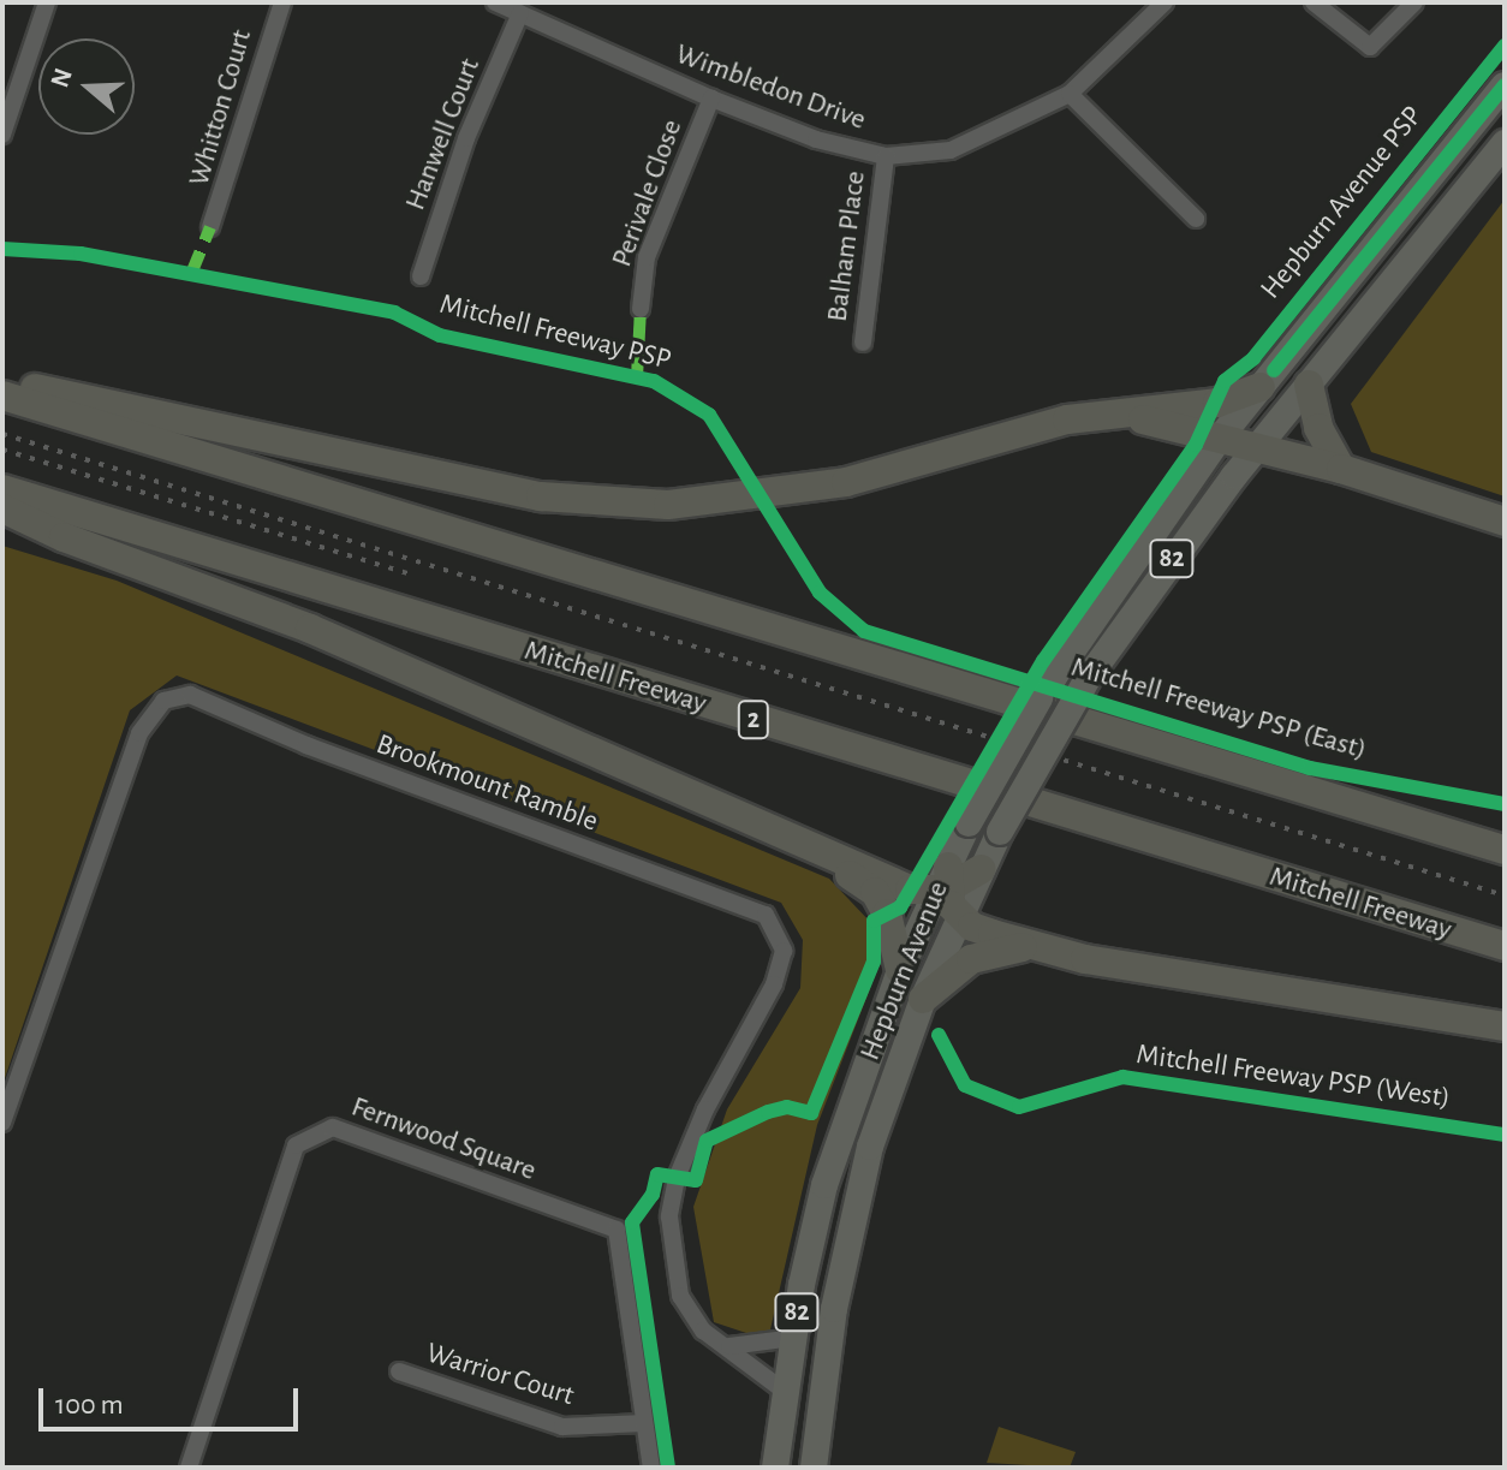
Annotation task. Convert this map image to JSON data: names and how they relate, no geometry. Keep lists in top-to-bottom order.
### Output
{
  "streets": {
    "highway": ["Mitchell Freeway", "2"],
    "main road": ["82", "Hepburn Avenue"],
    "street": [
      "Wimbledon Drive",
      "Whitton Court",
      "Hanwell Court",
      "Perivale Close",
      "Balham Place",
      "Brookmount Ramble",
      "Fernwood Square",
      "Warrior Court"
    ],
    "cycle path": ["Hepburn Avenue PSP", "Mitchell Freeway PSP", "Mitchell Freeway PSP (West)"]
  },
  "crossings": [
    ["Wimbledon Drive", "Hanwell Court"],
    ["Wimbledon Drive", "Perivale Close"],
    ["Wimbledon Drive", "Balham Place"],
    ["Brookmount Ramble", "Hepburn Avenue"],
    ["Fernwood Square", "Warrior Court"]
  ],
  "scale_bar": "100 m",
  "north": "left"
}
